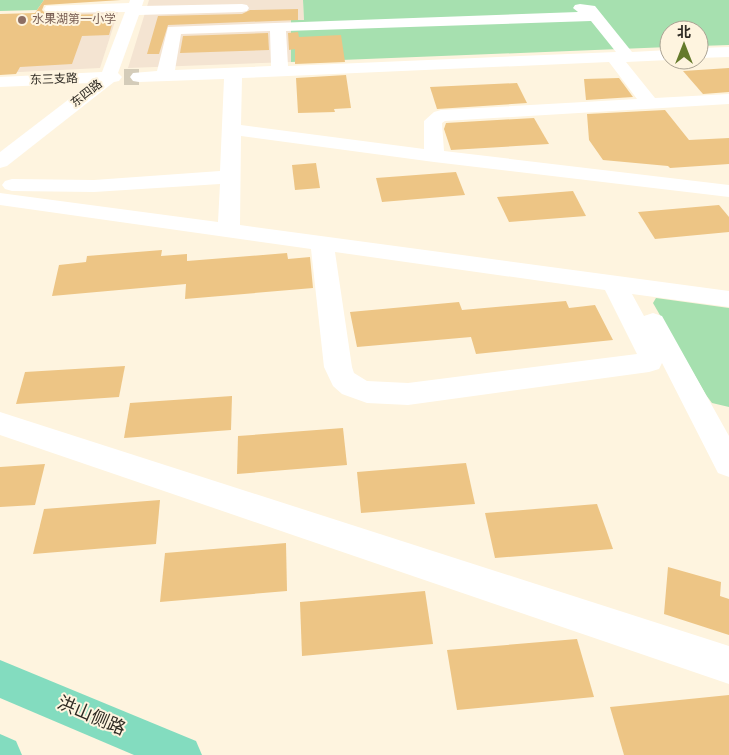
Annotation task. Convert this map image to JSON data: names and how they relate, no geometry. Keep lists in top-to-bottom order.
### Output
{
  "streets": {
    "main road": ["洪山侧路"],
    "street": ["东三支路", "东四路"]
  },
  "crossings": [
    ["东三支路", "东四路"]
  ],
  "places": ["水果湖第一小学"],
  "north": "top"
}
